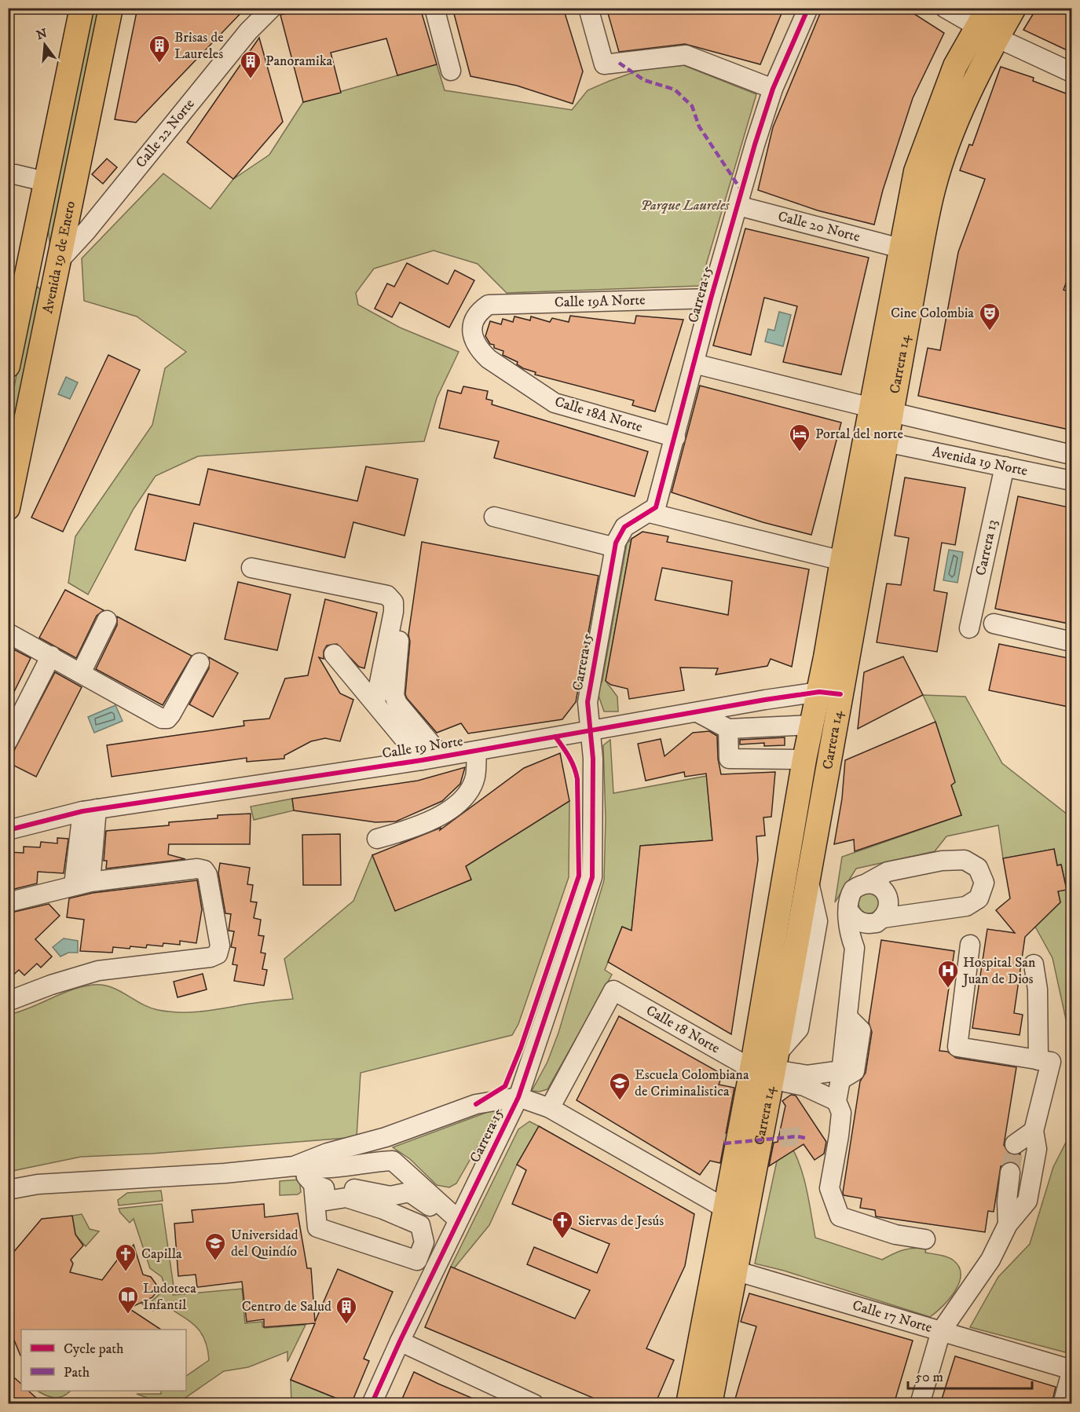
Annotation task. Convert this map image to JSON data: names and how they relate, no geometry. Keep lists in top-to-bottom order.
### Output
{
  "streets": {
    "main road": ["Avenida 19 de Enero", "Carrera 14"],
    "street": [
      "Calle 22 Norte",
      "Calle 20 Norte",
      "Carrera 15",
      "Calle 19A Norte",
      "Calle 18A Norte",
      "Avenida 19 Norte",
      "Carrera 13",
      "Calle 19 Norte",
      "Calle 18 Norte",
      "Calle 17 Norte"
    ]
  },
  "crossings": [
    ["Calle 22 Norte", "Avenida 19 de Enero"],
    ["Calle 20 Norte", "Carrera 15"],
    ["Calle 20 Norte", "Carrera 14"],
    ["Carrera 15", "Calle 19A Norte"],
    ["Carrera 15", "Calle 18A Norte"],
    ["Carrera 15", "Calle 19 Norte"],
    ["Calle 19A Norte", "Calle 18A Norte"],
    ["Carrera 14", "Avenida 19 Norte"],
    ["Carrera 14", "Calle 19 Norte"],
    ["Carrera 14", "Calle 18 Norte"],
    ["Carrera 14", "Calle 17 Norte"],
    ["Avenida 19 Norte", "Carrera 13"]
  ],
  "parks": ["Parque Laureles"],
  "places": {
    "building": ["Brisas de Laureles", "Panoramika", "Centro de Salud"],
    "theatre": ["Cine Colombia"],
    "hotel": ["Portal del norte"],
    "hospital": ["Hospital San Juan de Dios"],
    "school or university": ["Escuela Colombiana de Criminalistica", "Universidad del Quindío"],
    "church": ["Siervas de Jesús", "Capilla"],
    "library": ["Ludoteca Infantil"]
  },
  "legend": ["Cycle path", "Path"],
  "scale_bar": "50 m",
  "north": "top"
}
